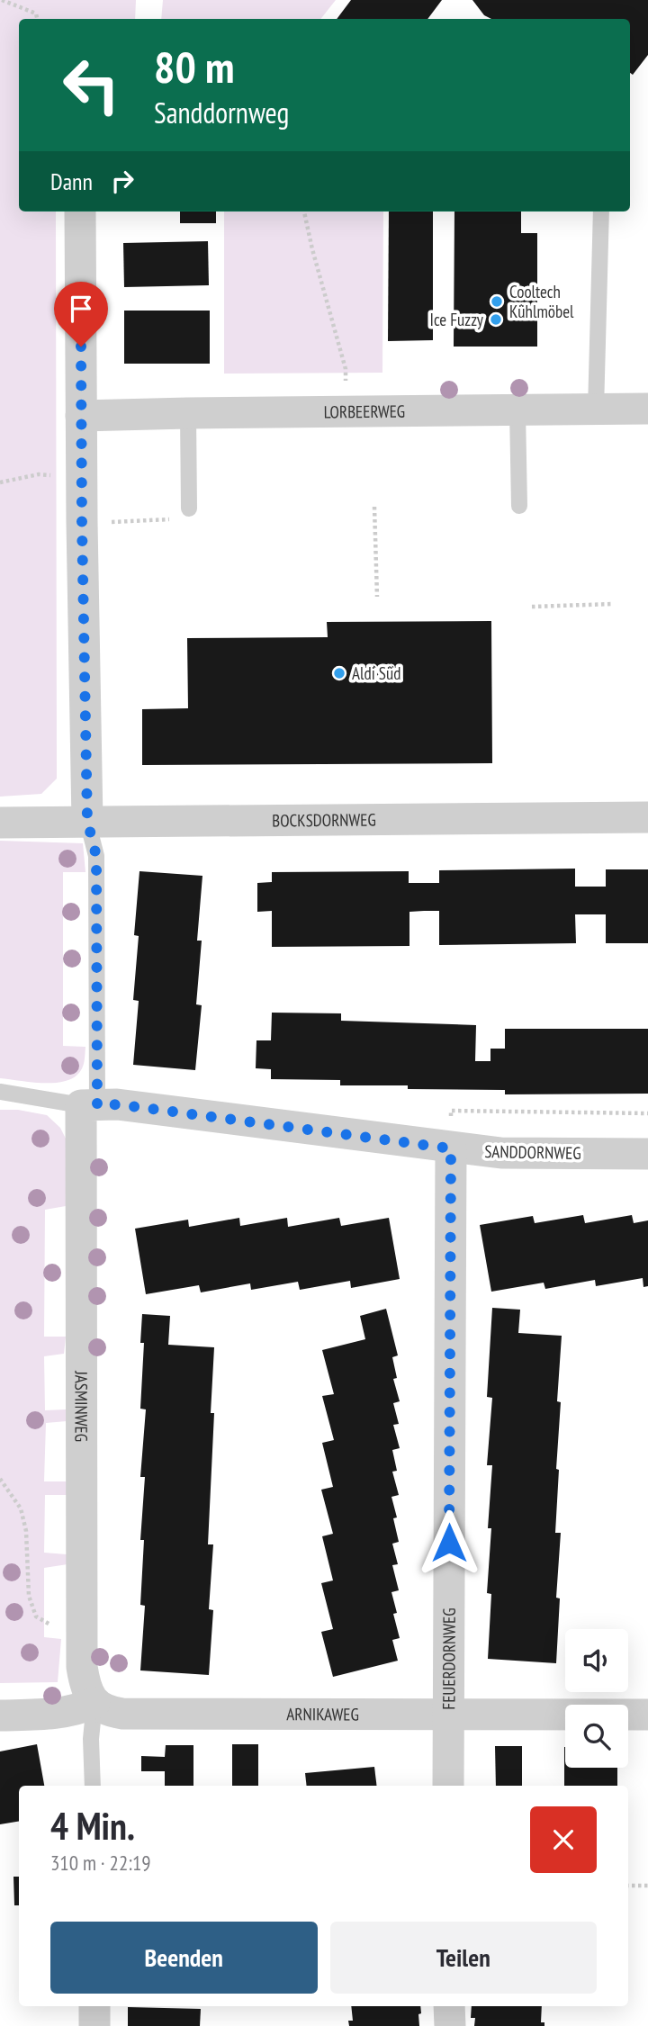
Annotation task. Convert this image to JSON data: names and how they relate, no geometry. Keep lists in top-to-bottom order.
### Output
{
  "streets": {
    "street": [
      "LORBEERWEG",
      "BOCKSDORNWEG",
      "SANDDORNWEG",
      "JASMINWEG",
      "FEUERDORNWEG",
      "ARNIKAWEG"
    ]
  },
  "crossings": [
    ["SANDDORNWEG", "JASMINWEG"],
    ["SANDDORNWEG", "FEUERDORNWEG"],
    ["JASMINWEG", "ARNIKAWEG"],
    ["FEUERDORNWEG", "ARNIKAWEG"]
  ],
  "places": ["Cooltech Kühlmöbel", "Ice Fuzzy", "Aldi Süd"],
  "page": {
    "turn": ["80 m", "Sanddornweg"],
    "then": "Dann",
    "heading": ["4 Min.", "310 m · 22:19"],
    "buttons": ["Beenden", "Teilen"]
  }
}
